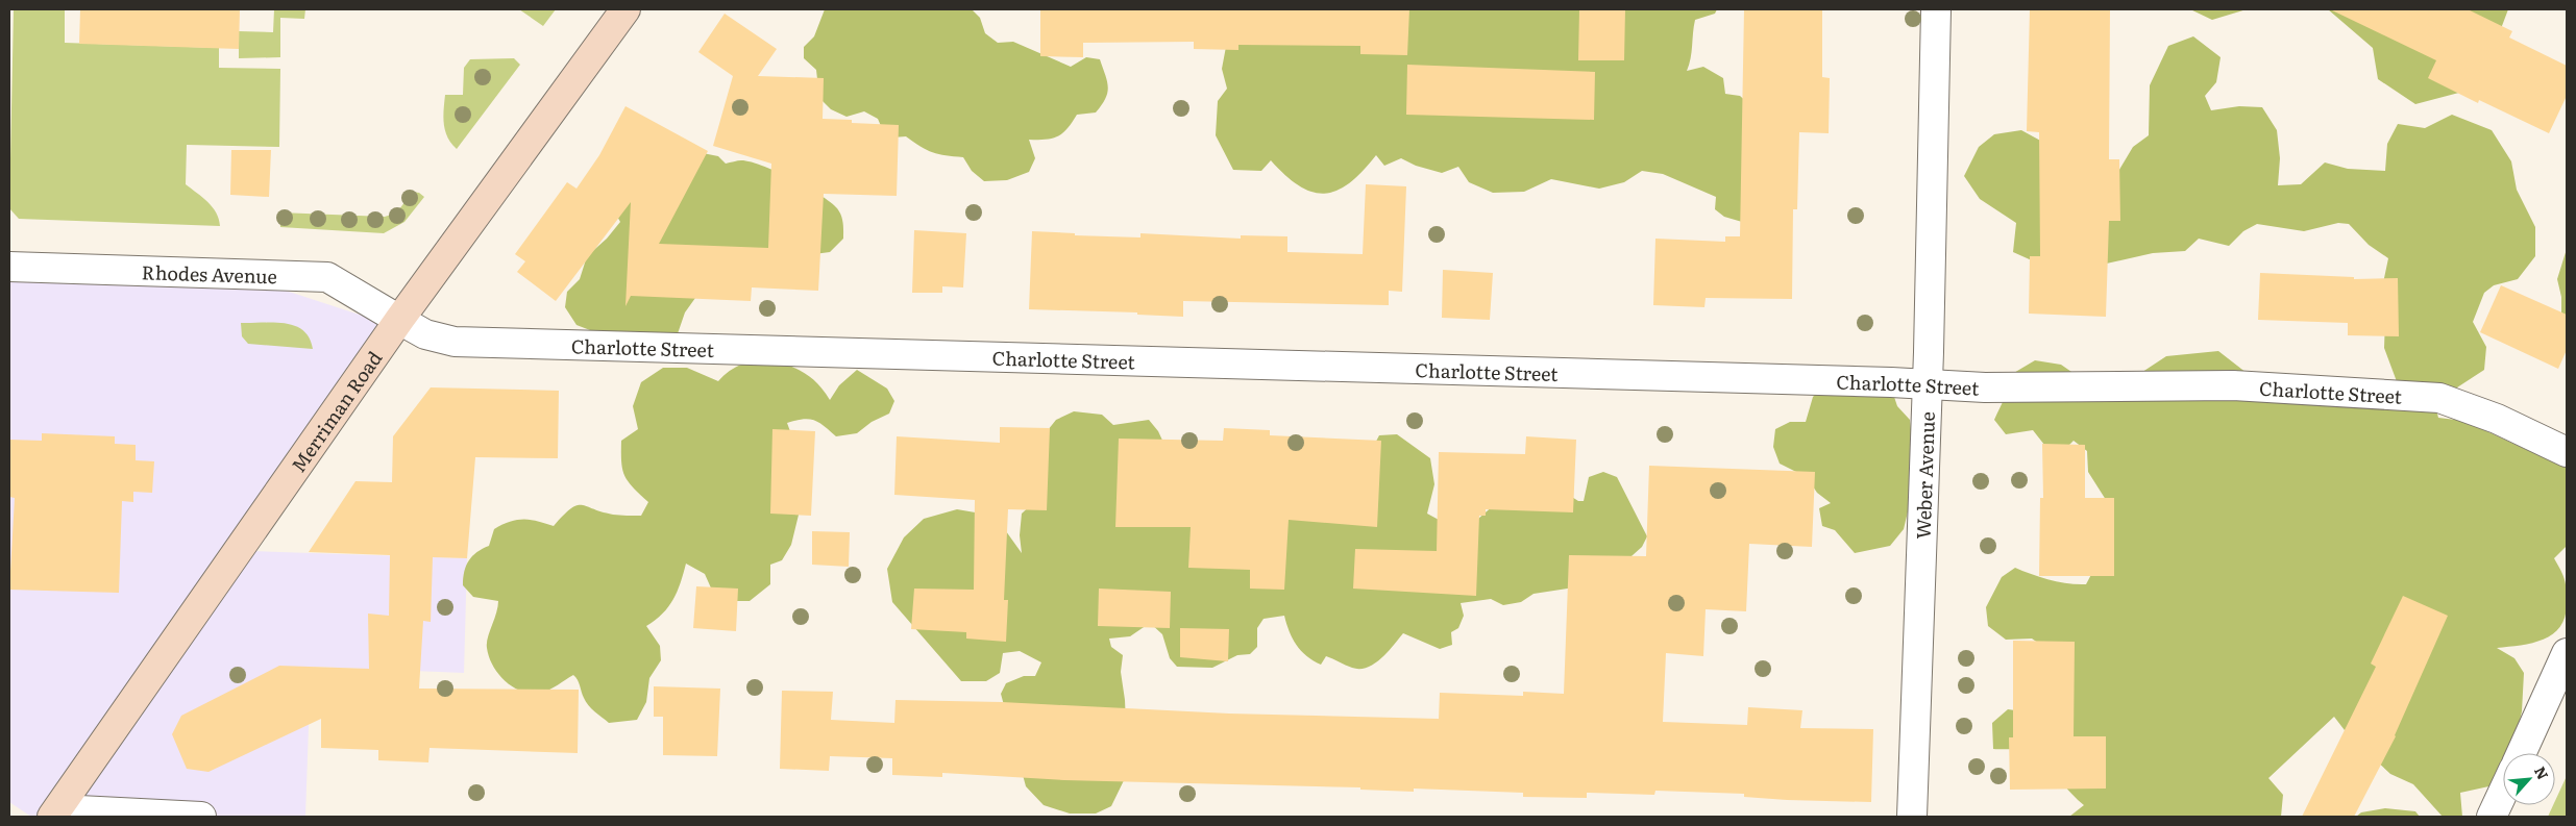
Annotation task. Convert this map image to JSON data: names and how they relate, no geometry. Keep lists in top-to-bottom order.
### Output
{
  "streets": {
    "main road": ["Merriman Road"],
    "street": ["Rhodes Avenue", "Charlotte Street", "Weber Avenue"]
  },
  "crossings": [
    ["Rhodes Avenue", "Charlotte Street"],
    ["Rhodes Avenue", "Merriman Road"],
    ["Charlotte Street", "Merriman Road"],
    ["Charlotte Street", "Weber Avenue"]
  ],
  "north": "top right"
}
